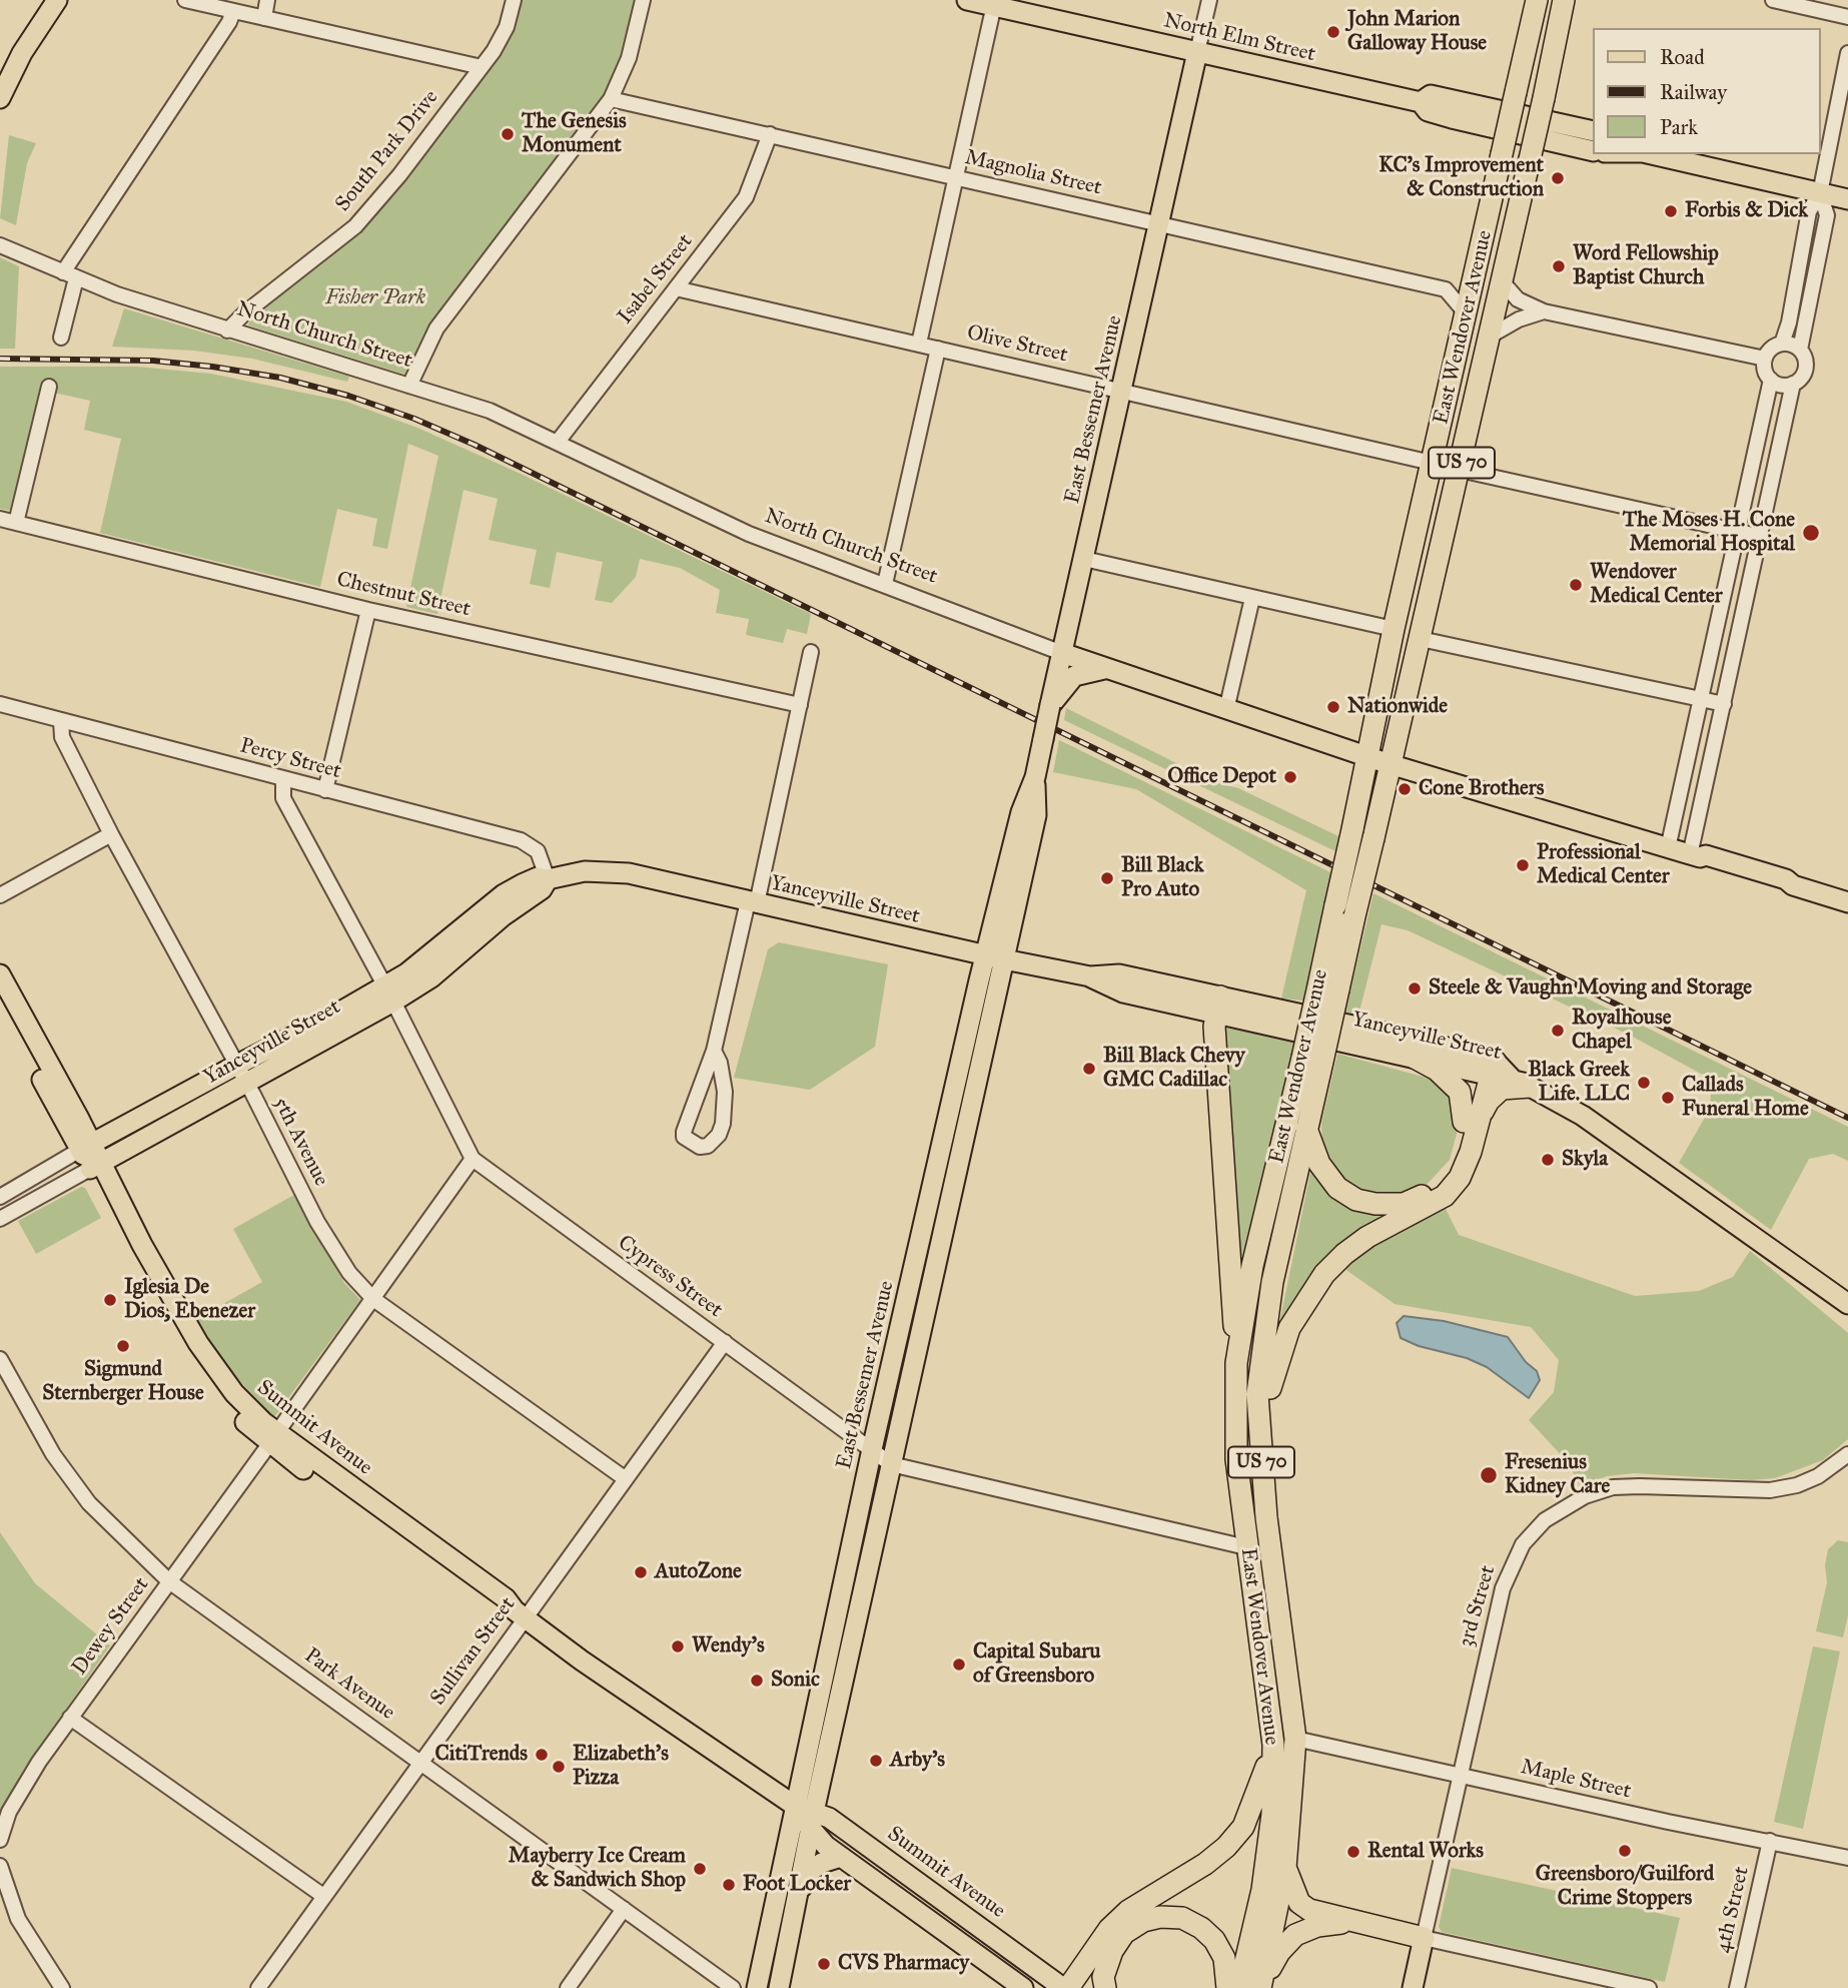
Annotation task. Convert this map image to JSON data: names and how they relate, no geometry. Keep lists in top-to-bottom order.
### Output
{
  "streets": {
    "highway": ["East Wendover Avenue", "US 70"],
    "main road": [
      "North Elm Street",
      "North Church Street",
      "East Bessemer Avenue",
      "Yanceyville Street",
      "Summit Avenue",
      "3rd Street"
    ],
    "street": [
      "South Park Drive",
      "Magnolia Street",
      "Isabel Street",
      "Olive Street",
      "Chestnut Street",
      "Percy Street",
      "5th Avenue",
      "Cypress Street",
      "Dewey Street",
      "Sullivan Street",
      "Park Avenue",
      "Maple Street",
      "4th Street"
    ]
  },
  "crossings": [
    ["North Elm Street", "East Bessemer Avenue"],
    ["South Park Drive", "North Church Street"],
    ["Magnolia Street", "Isabel Street"],
    ["Magnolia Street", "East Bessemer Avenue"],
    ["Isabel Street", "North Church Street"],
    ["Isabel Street", "Olive Street"],
    ["East Wendover Avenue", "North Church Street"],
    ["East Wendover Avenue", "Olive Street"],
    ["East Wendover Avenue", "Cypress Street"],
    ["East Wendover Avenue", "Maple Street"],
    ["North Church Street", "East Bessemer Avenue"],
    ["Olive Street", "East Bessemer Avenue"],
    ["East Bessemer Avenue", "Yanceyville Street"],
    ["East Bessemer Avenue", "Cypress Street"],
    ["East Bessemer Avenue", "Summit Avenue"],
    ["Percy Street", "Yanceyville Street"],
    ["Percy Street", "5th Avenue"],
    ["Percy Street", "Cypress Street"],
    ["Yanceyville Street", "5th Avenue"],
    ["Yanceyville Street", "Cypress Street"],
    ["Yanceyville Street", "Summit Avenue"],
    ["5th Avenue", "Dewey Street"],
    ["5th Avenue", "Sullivan Street"],
    ["Cypress Street", "Dewey Street"],
    ["Cypress Street", "Sullivan Street"],
    ["Summit Avenue", "Dewey Street"],
    ["Summit Avenue", "Sullivan Street"],
    ["3rd Street", "Maple Street"],
    ["Dewey Street", "Park Avenue"],
    ["Sullivan Street", "Park Avenue"],
    ["Maple Street", "4th Street"]
  ],
  "parks": ["Fisher Park"],
  "places": [
    "John Marion Galloway House",
    "The Genesis Monument",
    "KC's Improvement & Construction",
    "Forbis & Dick",
    "Word Fellowship Baptist Church",
    "The Moses H. Cone Memorial Hospital",
    "Wendover Medical Center",
    "Nationwide",
    "Office Depot",
    "Cone Brothers",
    "Professional Medical Center",
    "Bill Black Pro Auto",
    "Steele & Vaughn Moving and Storage",
    "Royalhouse Chapel",
    "Bill Black Chevy GMC Cadillac",
    "Black Greek Life. LLC",
    "Callads Funeral Home",
    "Skyla",
    "Iglesia De Dios, Ebenezer",
    "Sigmund Sternberger House",
    "Fresenius Kidney Care",
    "AutoZone",
    "Wendy's",
    "Capital Subaru of Greensboro",
    "Sonic",
    "CitiTrends",
    "Arby's",
    "Elizabeth's Pizza",
    "Greensboro/Guilford Crime Stoppers",
    "Rental Works",
    "Mayberry Ice Cream & Sandwich Shop",
    "Foot Locker",
    "CVS Pharmacy"
  ],
  "legend": ["Road", "Railway", "Park"]
}
